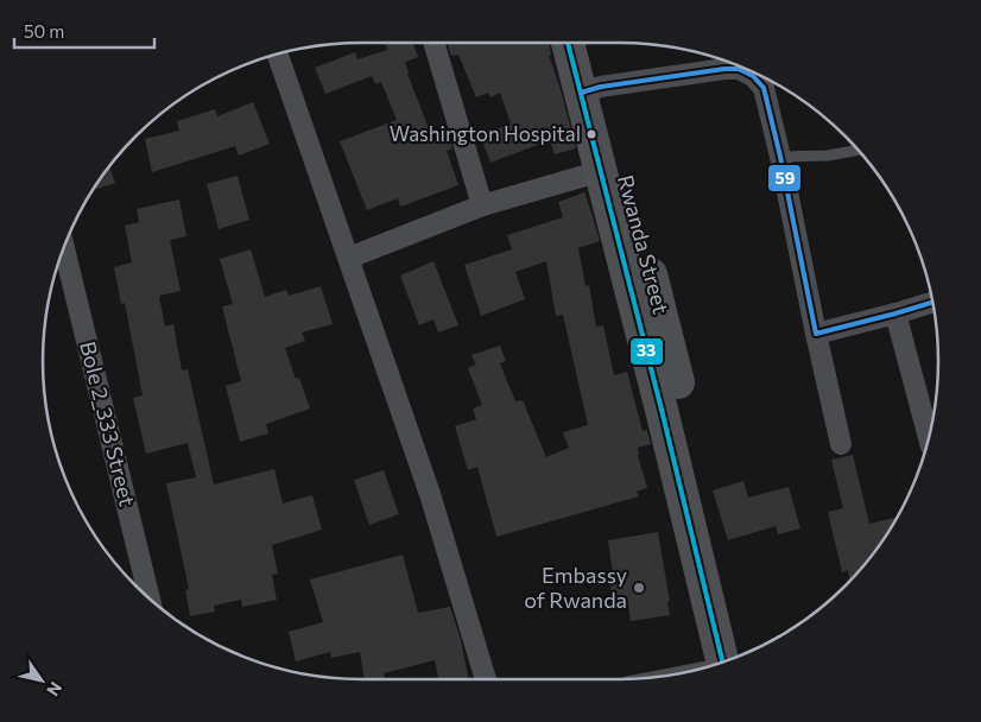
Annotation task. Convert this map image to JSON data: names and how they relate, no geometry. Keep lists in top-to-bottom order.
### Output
{
  "streets": {
    "main road": ["Rwanda Street"],
    "street": ["Bole 2_333 Street"]
  },
  "places": ["Washington Hospital", "Embassy of Rwanda"],
  "lines": ["transit line 33", "transit line 59"],
  "scale_bar": "50 m",
  "north": "bottom right"
}
